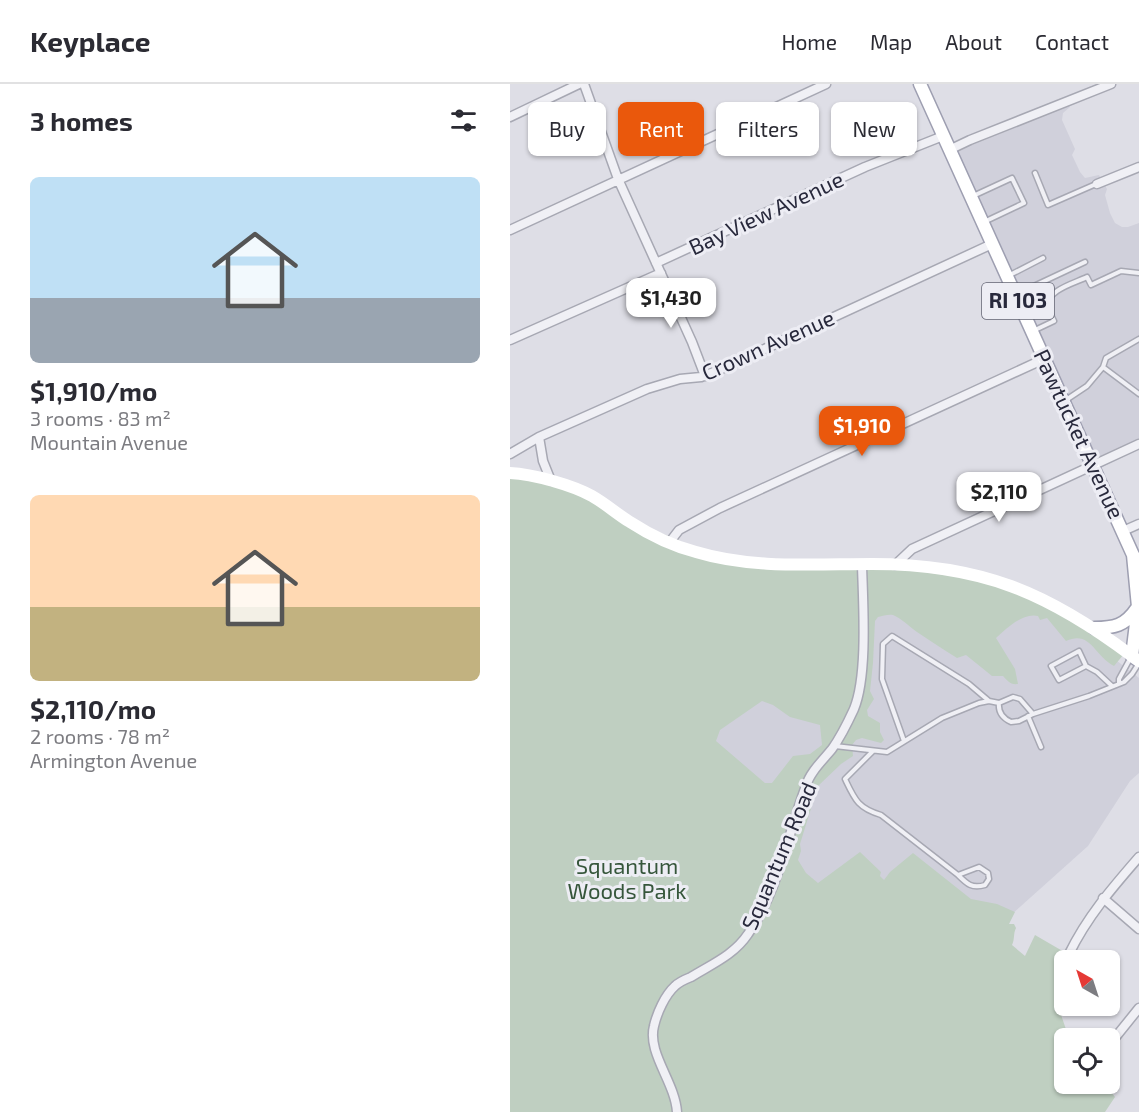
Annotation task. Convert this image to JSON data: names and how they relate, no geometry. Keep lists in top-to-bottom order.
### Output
{
  "streets": {
    "main road": ["RI 103", "Pawtucket Avenue"],
    "street": ["Bay View Avenue", "Crown Avenue", "Squantum Road"]
  },
  "crossings": [
    ["Bay View Avenue", "Pawtucket Avenue"],
    ["Crown Avenue", "Pawtucket Avenue"]
  ],
  "parks": ["Squantum Woods Park"],
  "north": "top left",
  "page": {
    "header": "Keyplace",
    "nav": [
      "Home",
      "Map",
      "About",
      "Contact"
    ],
    "heading": "3 homes",
    "chip": [
      "Buy",
      "Rent",
      "Filters",
      "New"
    ],
    "list": [
      {
        "name": "$1,910/mo",
        "note": "3 rooms · 83 m² · Mountain Avenue"
      },
      {
        "name": "$2,110/mo",
        "note": "2 rooms · 78 m² · Armington Avenue"
      }
    ],
    "price": ["$1,430", "$1,910", "$2,110"]
  }
}
